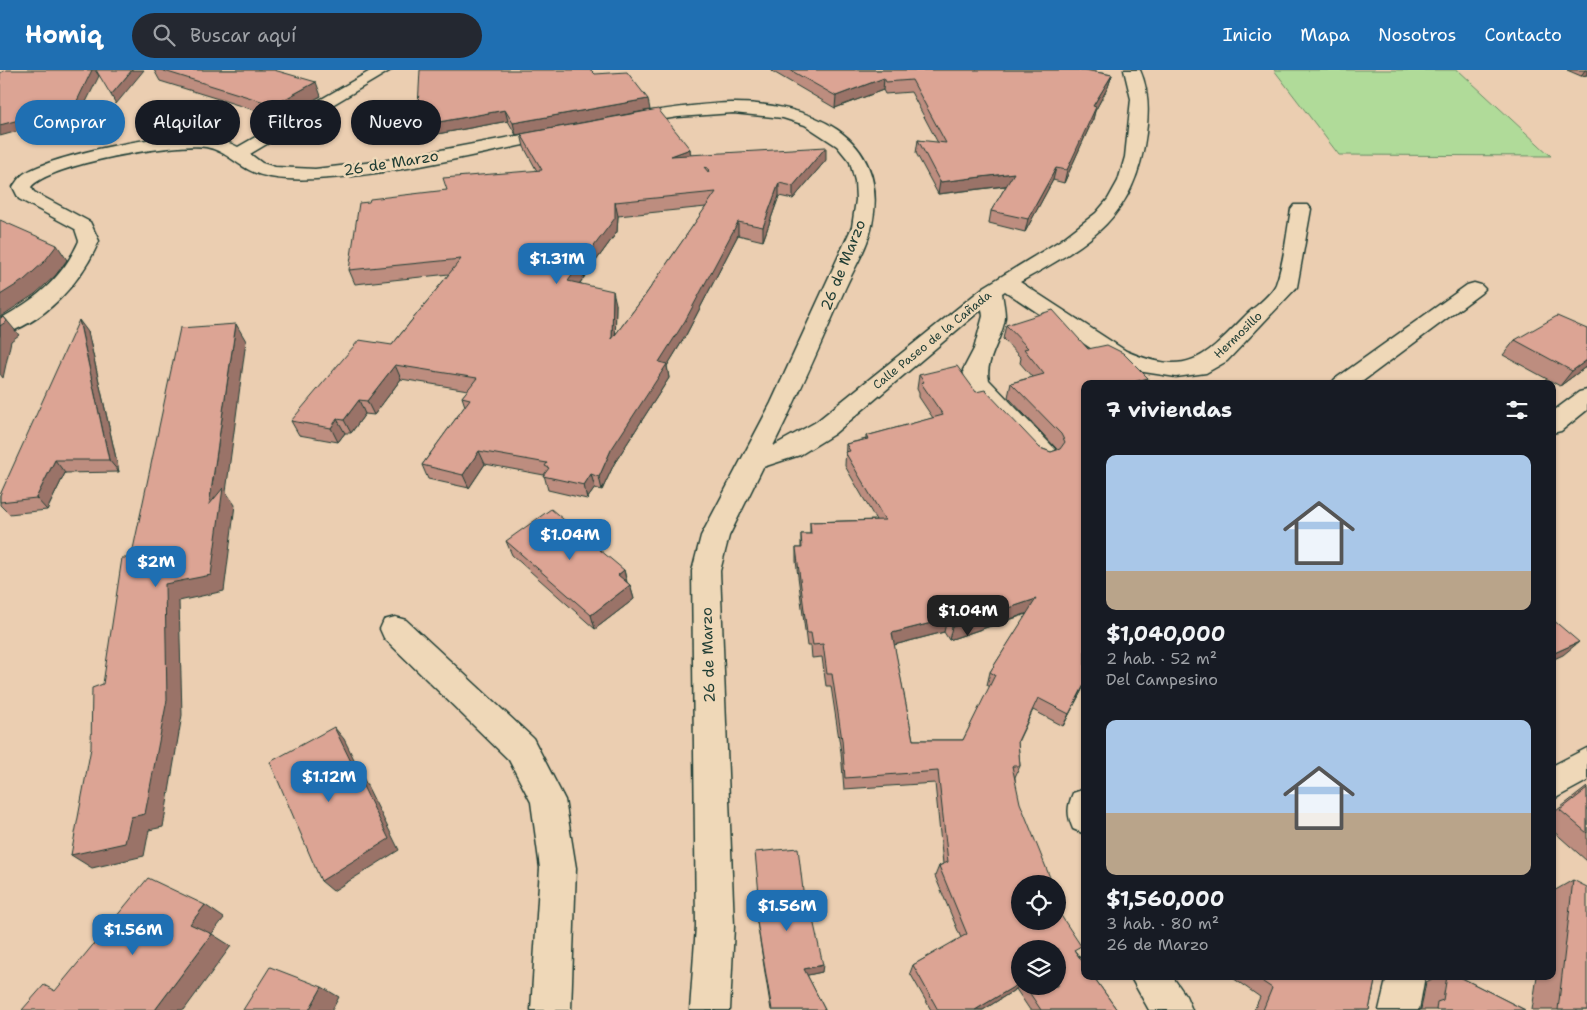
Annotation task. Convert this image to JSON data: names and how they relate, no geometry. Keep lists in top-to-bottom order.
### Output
{
  "streets": {
    "street": ["26 de Marzo", "Hermosillo", "Calle Paseo de la Cañada"]
  },
  "crossings": [
    ["26 de Marzo", "Calle Paseo de la Cañada"],
    ["Hermosillo", "Calle Paseo de la Cañada"]
  ],
  "page": {
    "header": "Homiq",
    "search": "Buscar aquí",
    "nav": [
      "Inicio",
      "Mapa",
      "Nosotros",
      "Contacto"
    ],
    "chip": [
      "Comprar",
      "Alquilar",
      "Filtros",
      "Nuevo"
    ],
    "price": [
      "$1.31M",
      "$1.04M",
      "$2M",
      "$1.04M",
      "$1.12M",
      "$1.56M",
      "$1.56M"
    ],
    "heading": "7 viviendas",
    "list": [
      {
        "name": "$1,040,000",
        "note": "2 hab. · 52 m² · Del Campesino"
      },
      {
        "name": "$1,560,000",
        "note": "3 hab. · 80 m² · 26 de Marzo"
      }
    ]
  }
}
